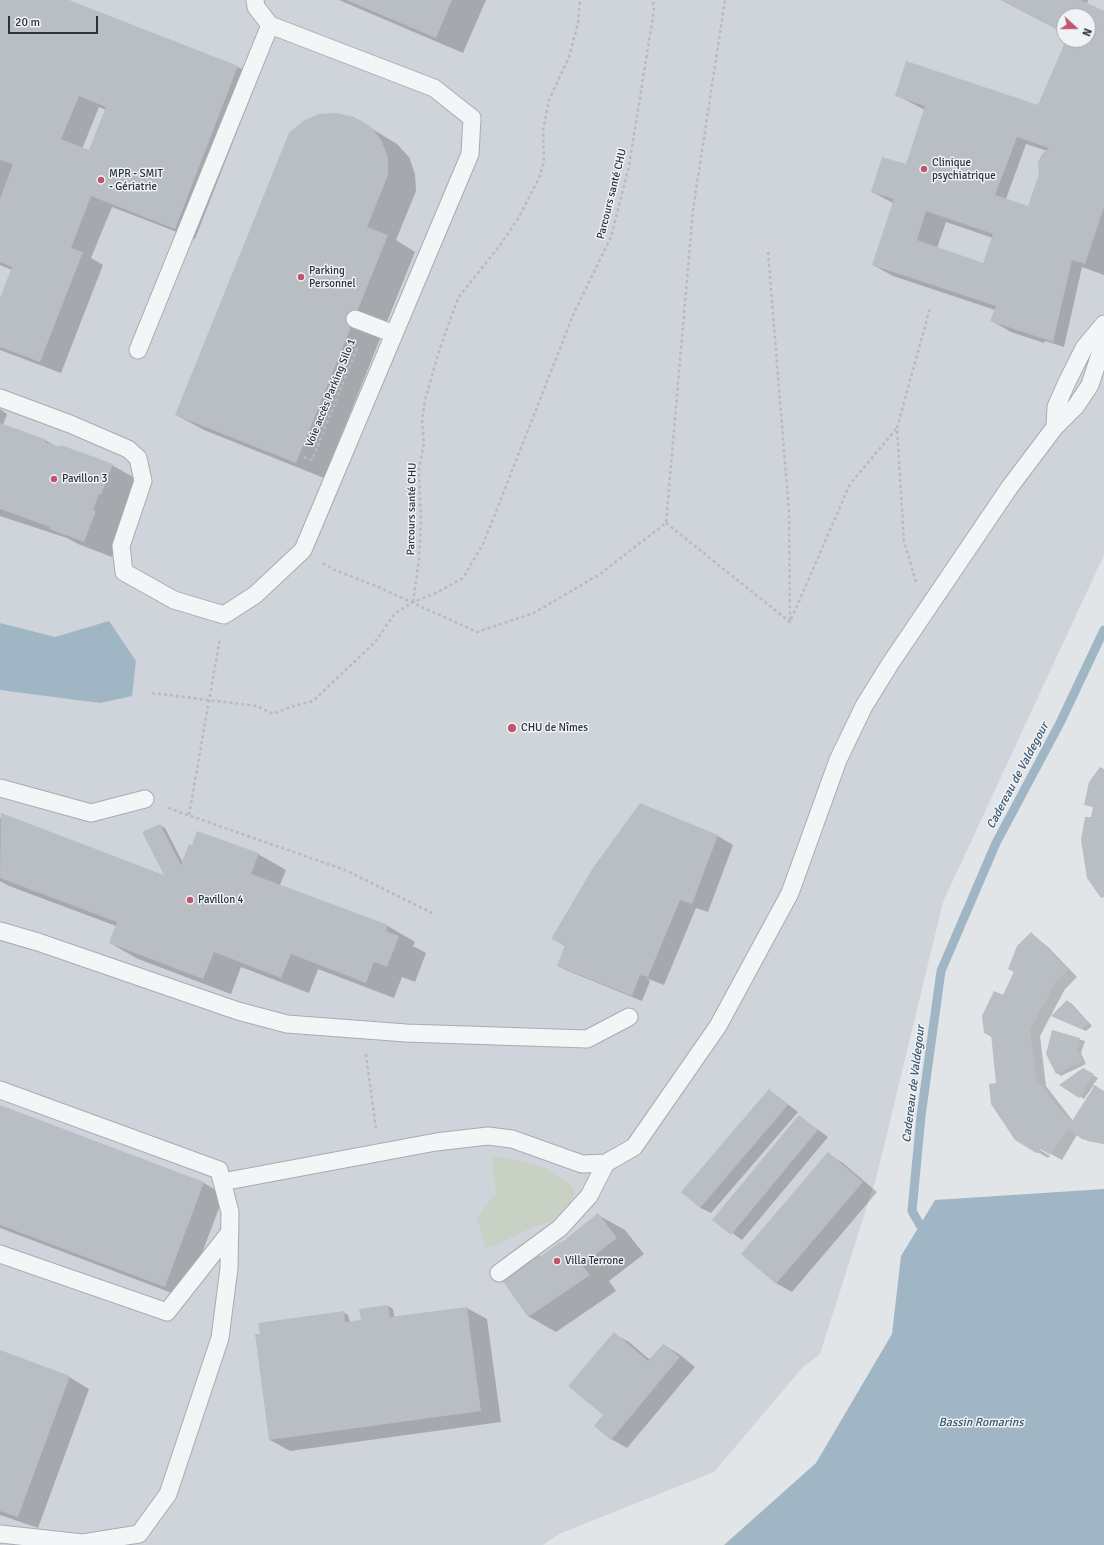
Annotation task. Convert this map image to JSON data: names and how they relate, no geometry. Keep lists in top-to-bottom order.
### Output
{
  "streets": {
    "path": ["Parcours santé CHU", "Voie accès Parking Silo 1"]
  },
  "water": ["Cadereau de Valdegour", "Bassin Romarins"],
  "places": [
    "Clinique psychiatrique",
    "MPR - SMIT - Gériatrie",
    "Parking Personnel",
    "Pavillon 3",
    "CHU de Nîmes",
    "Pavillon 4",
    "Villa Terrone"
  ],
  "scale_bar": "20 m",
  "north": "right"
}
